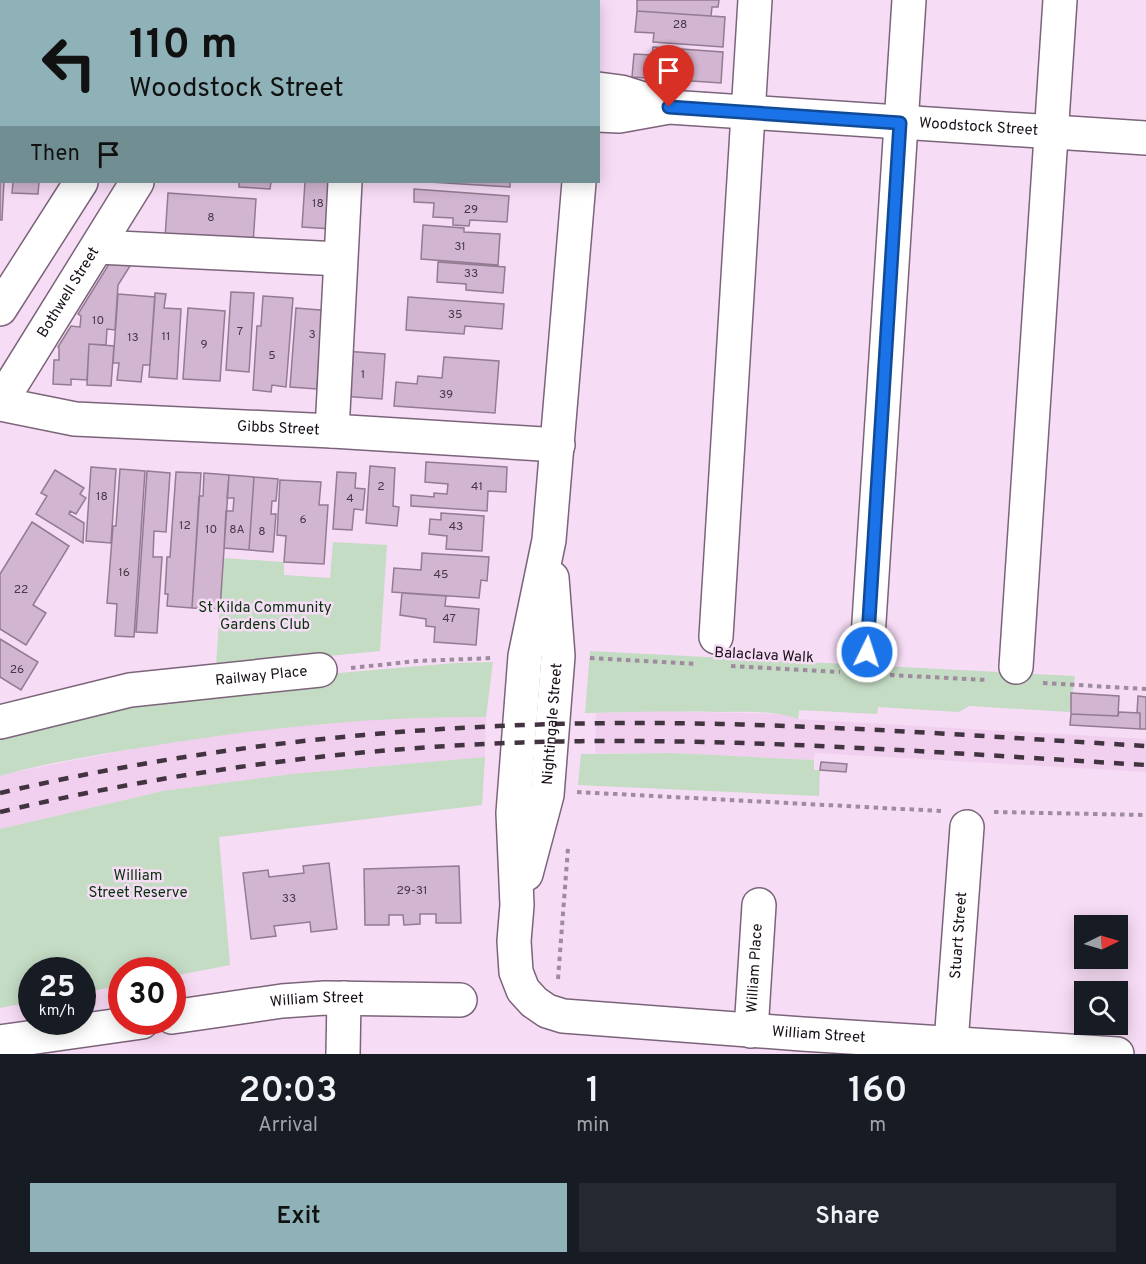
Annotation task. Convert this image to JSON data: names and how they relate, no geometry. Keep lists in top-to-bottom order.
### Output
{
  "streets": {
    "street": [
      "Woodstock Street",
      "Bothwell Street",
      "Gibbs Street",
      "Railway Place",
      "Nightingale Street",
      "Stuart Street",
      "William Place",
      "William Street"
    ],
    "path": ["Balaclava Walk"]
  },
  "crossings": [
    ["Bothwell Street", "Gibbs Street"],
    ["Gibbs Street", "Nightingale Street"],
    ["Balaclava Walk", "Nightingale Street"],
    ["Railway Place", "Nightingale Street"],
    ["Nightingale Street", "William Street"],
    ["Stuart Street", "William Street"],
    ["William Place", "William Street"]
  ],
  "parks": ["St Kilda Community Gardens Club", "William Street Reserve"],
  "house_numbers": [
    "28",
    "18",
    "29",
    "8",
    "31",
    "33",
    "35",
    "10",
    "7",
    "3",
    "11",
    "13",
    "9",
    "5",
    "1",
    "39",
    "2",
    "41",
    "18",
    "4",
    "6",
    "12",
    "43",
    "10",
    "8A",
    "8",
    "16",
    "45",
    "22",
    "47",
    "26",
    "29-31",
    "33"
  ],
  "north": "right",
  "page": {
    "turn": ["110 m", "Woodstock Street"],
    "then": "Then",
    "speed": "25 km/h",
    "limit": "30",
    "eta": [
      "20:03",
      "Arrival",
      "1",
      "min",
      "160",
      "m"
    ],
    "buttons": ["Exit", "Share"]
  }
}
